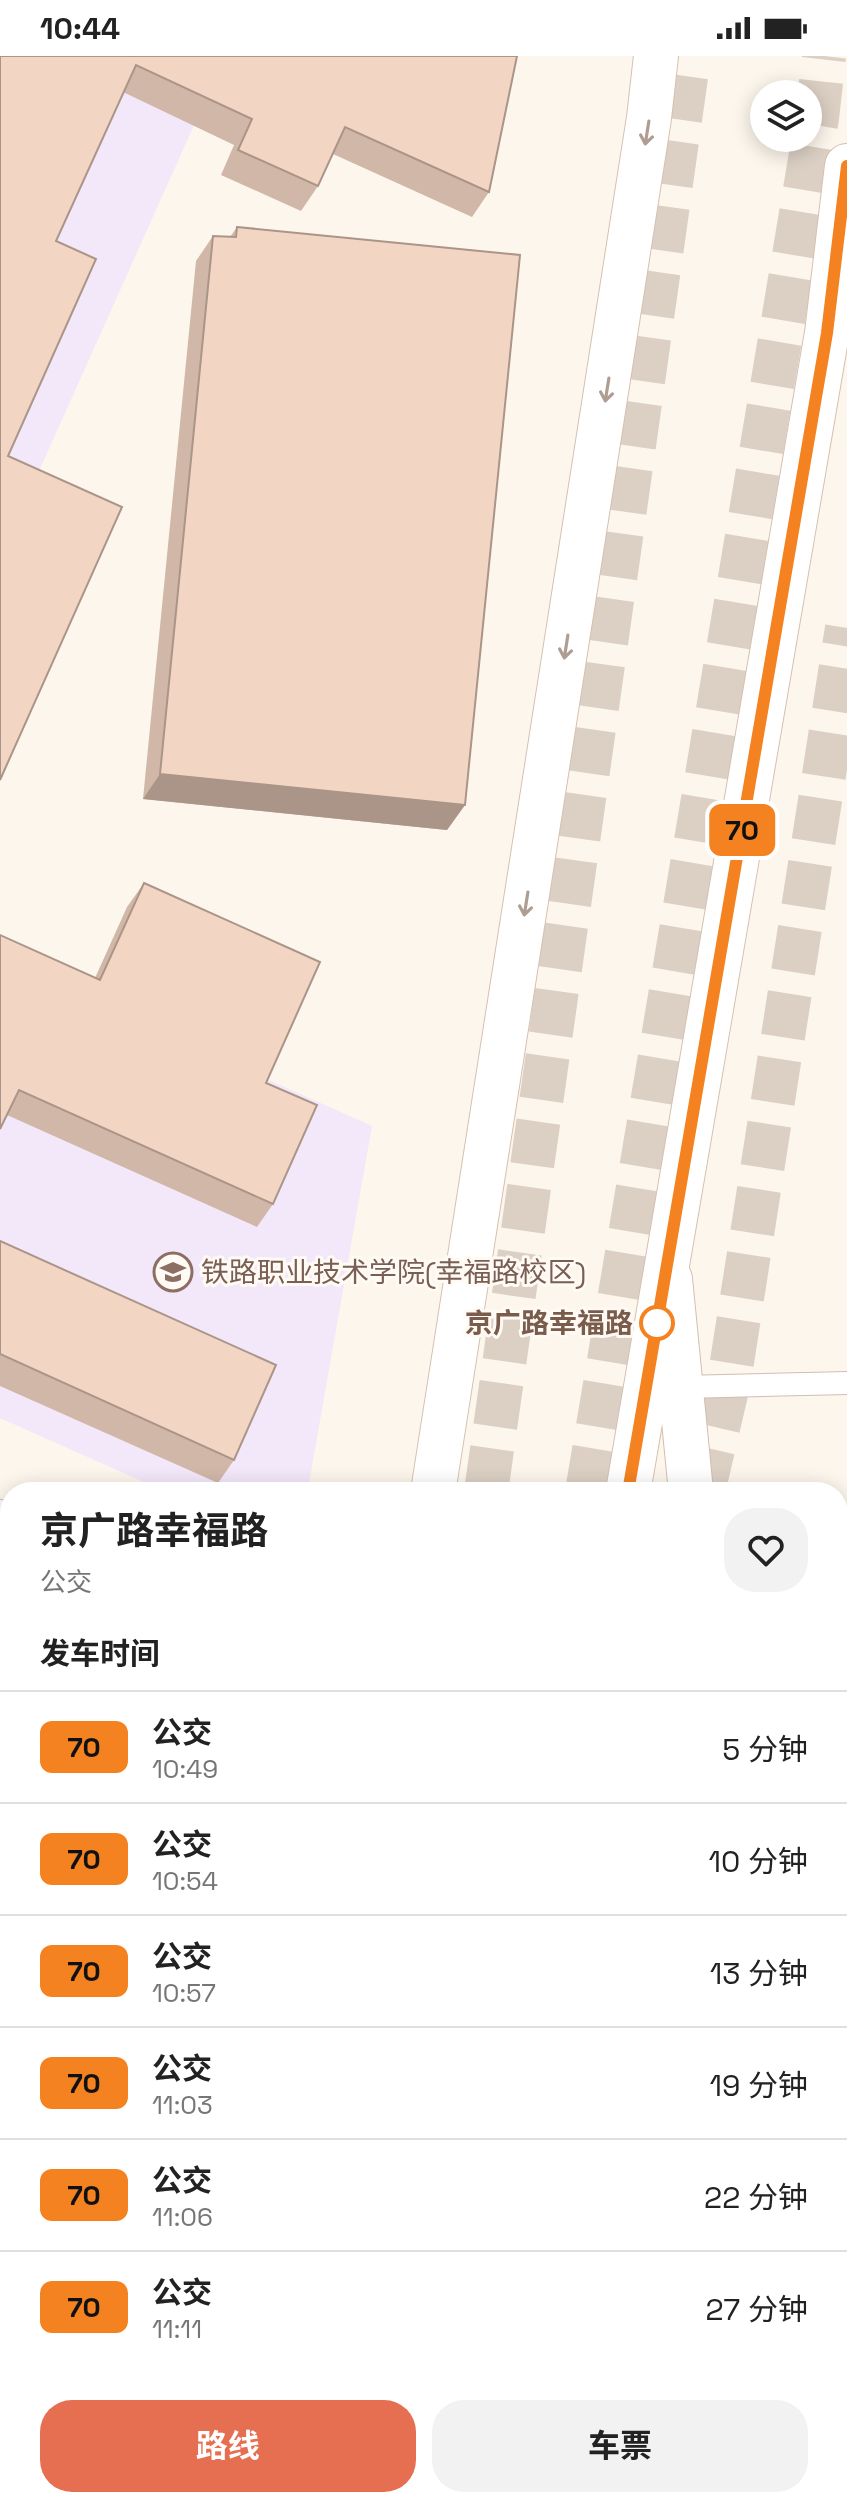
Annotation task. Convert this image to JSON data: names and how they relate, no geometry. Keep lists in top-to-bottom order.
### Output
{
  "places": {
    "school or university": ["铁路职业技术学院(幸福路校区)"],
    "other": ["京广路幸福路"]
  },
  "lines": ["bus line 70"],
  "page": {
    "status": "10:44",
    "on_map": "70",
    "heading": [
      ["京广路幸福路", "公交"],
      "发车时间"
    ],
    "list": [
      {
        "mark": "70",
        "name": "公交",
        "note": "10:49",
        "value": "5 分钟"
      },
      {
        "mark": "70",
        "name": "公交",
        "note": "10:54",
        "value": "10 分钟"
      },
      {
        "mark": "70",
        "name": "公交",
        "note": "10:57",
        "value": "13 分钟"
      },
      {
        "mark": "70",
        "name": "公交",
        "note": "11:03",
        "value": "19 分钟"
      },
      {
        "mark": "70",
        "name": "公交",
        "note": "11:06",
        "value": "22 分钟"
      },
      {
        "mark": "70",
        "name": "公交",
        "note": "11:11",
        "value": "27 分钟"
      }
    ],
    "buttons": ["路线", "车票"]
  }
}
